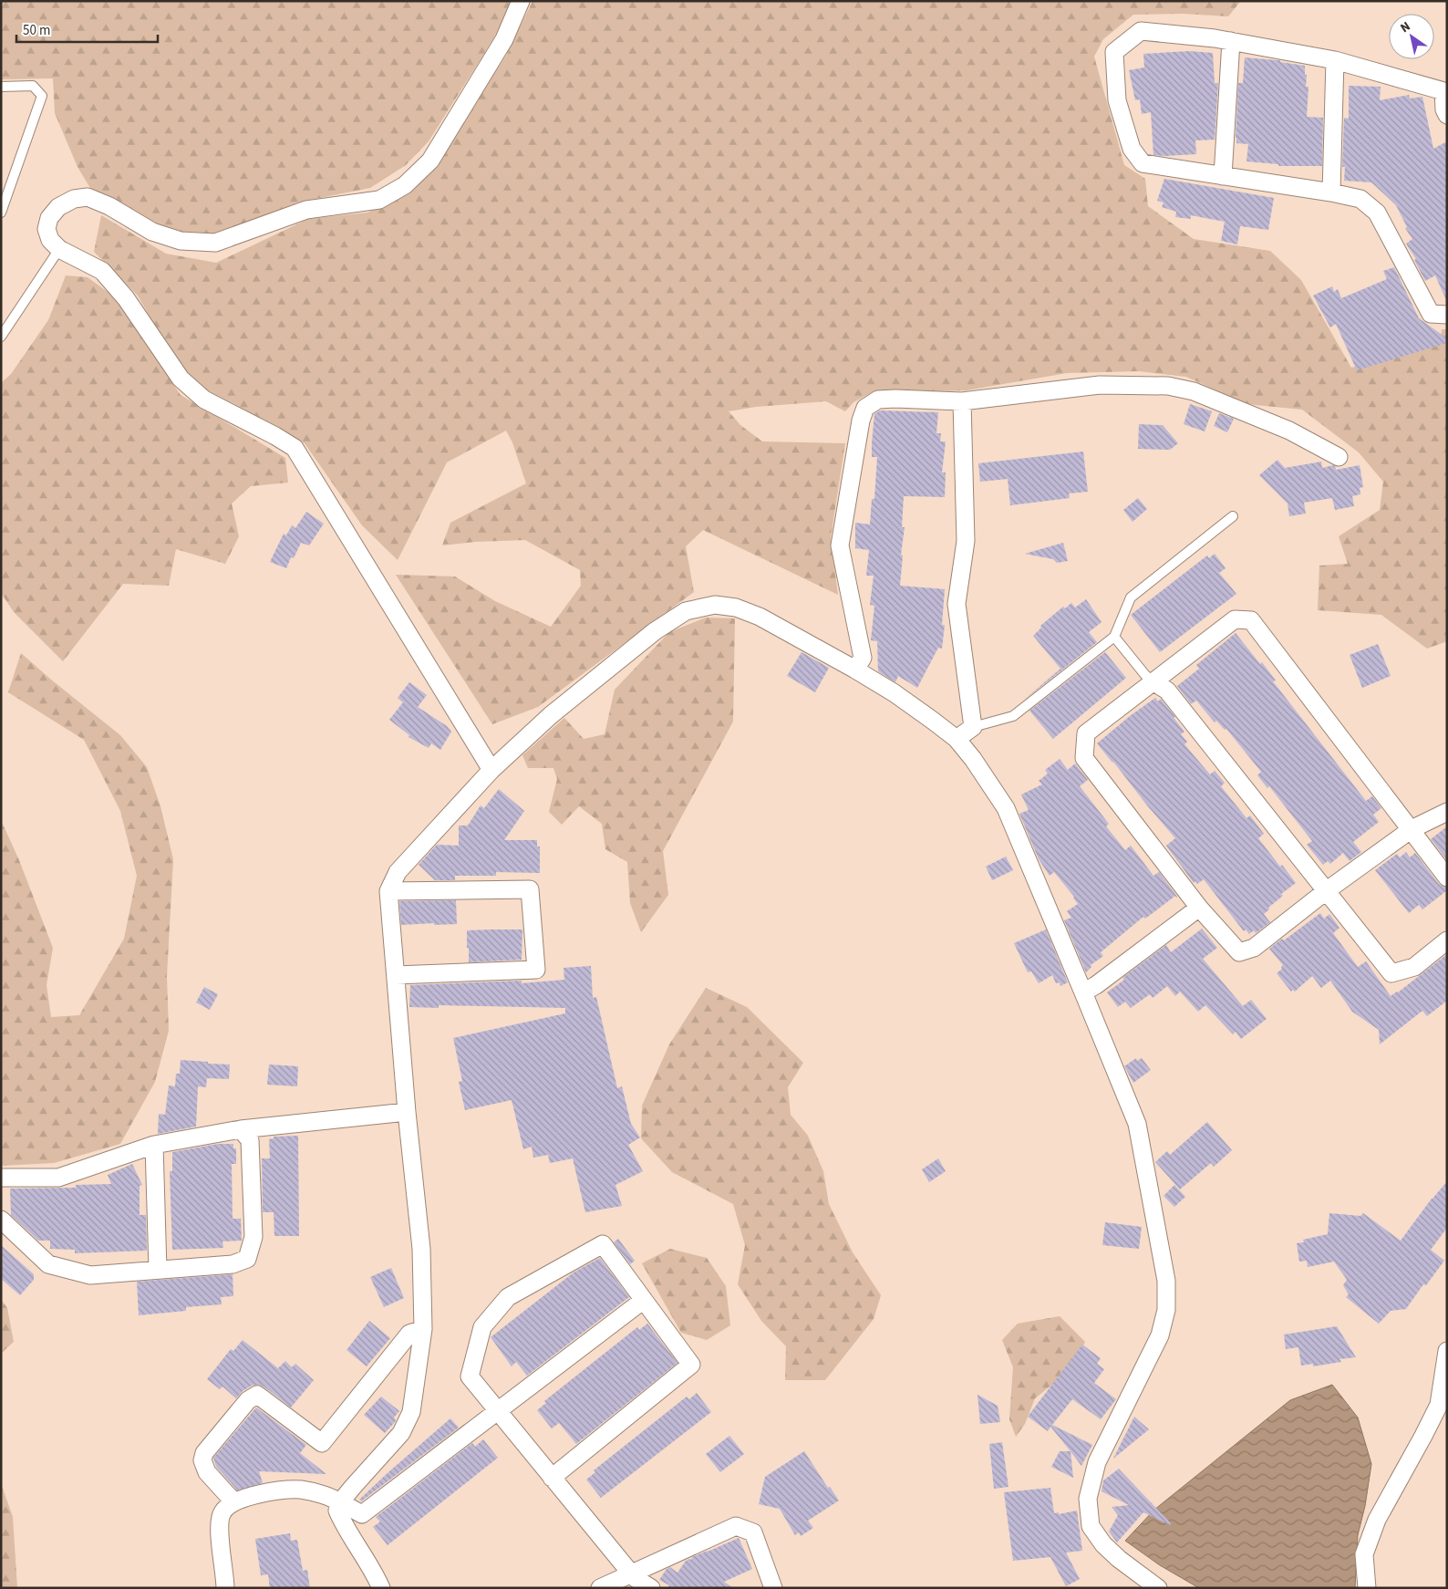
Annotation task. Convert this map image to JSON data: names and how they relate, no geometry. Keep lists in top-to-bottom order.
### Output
{
  "scale_bar": "50 m",
  "north": "top left"
}
